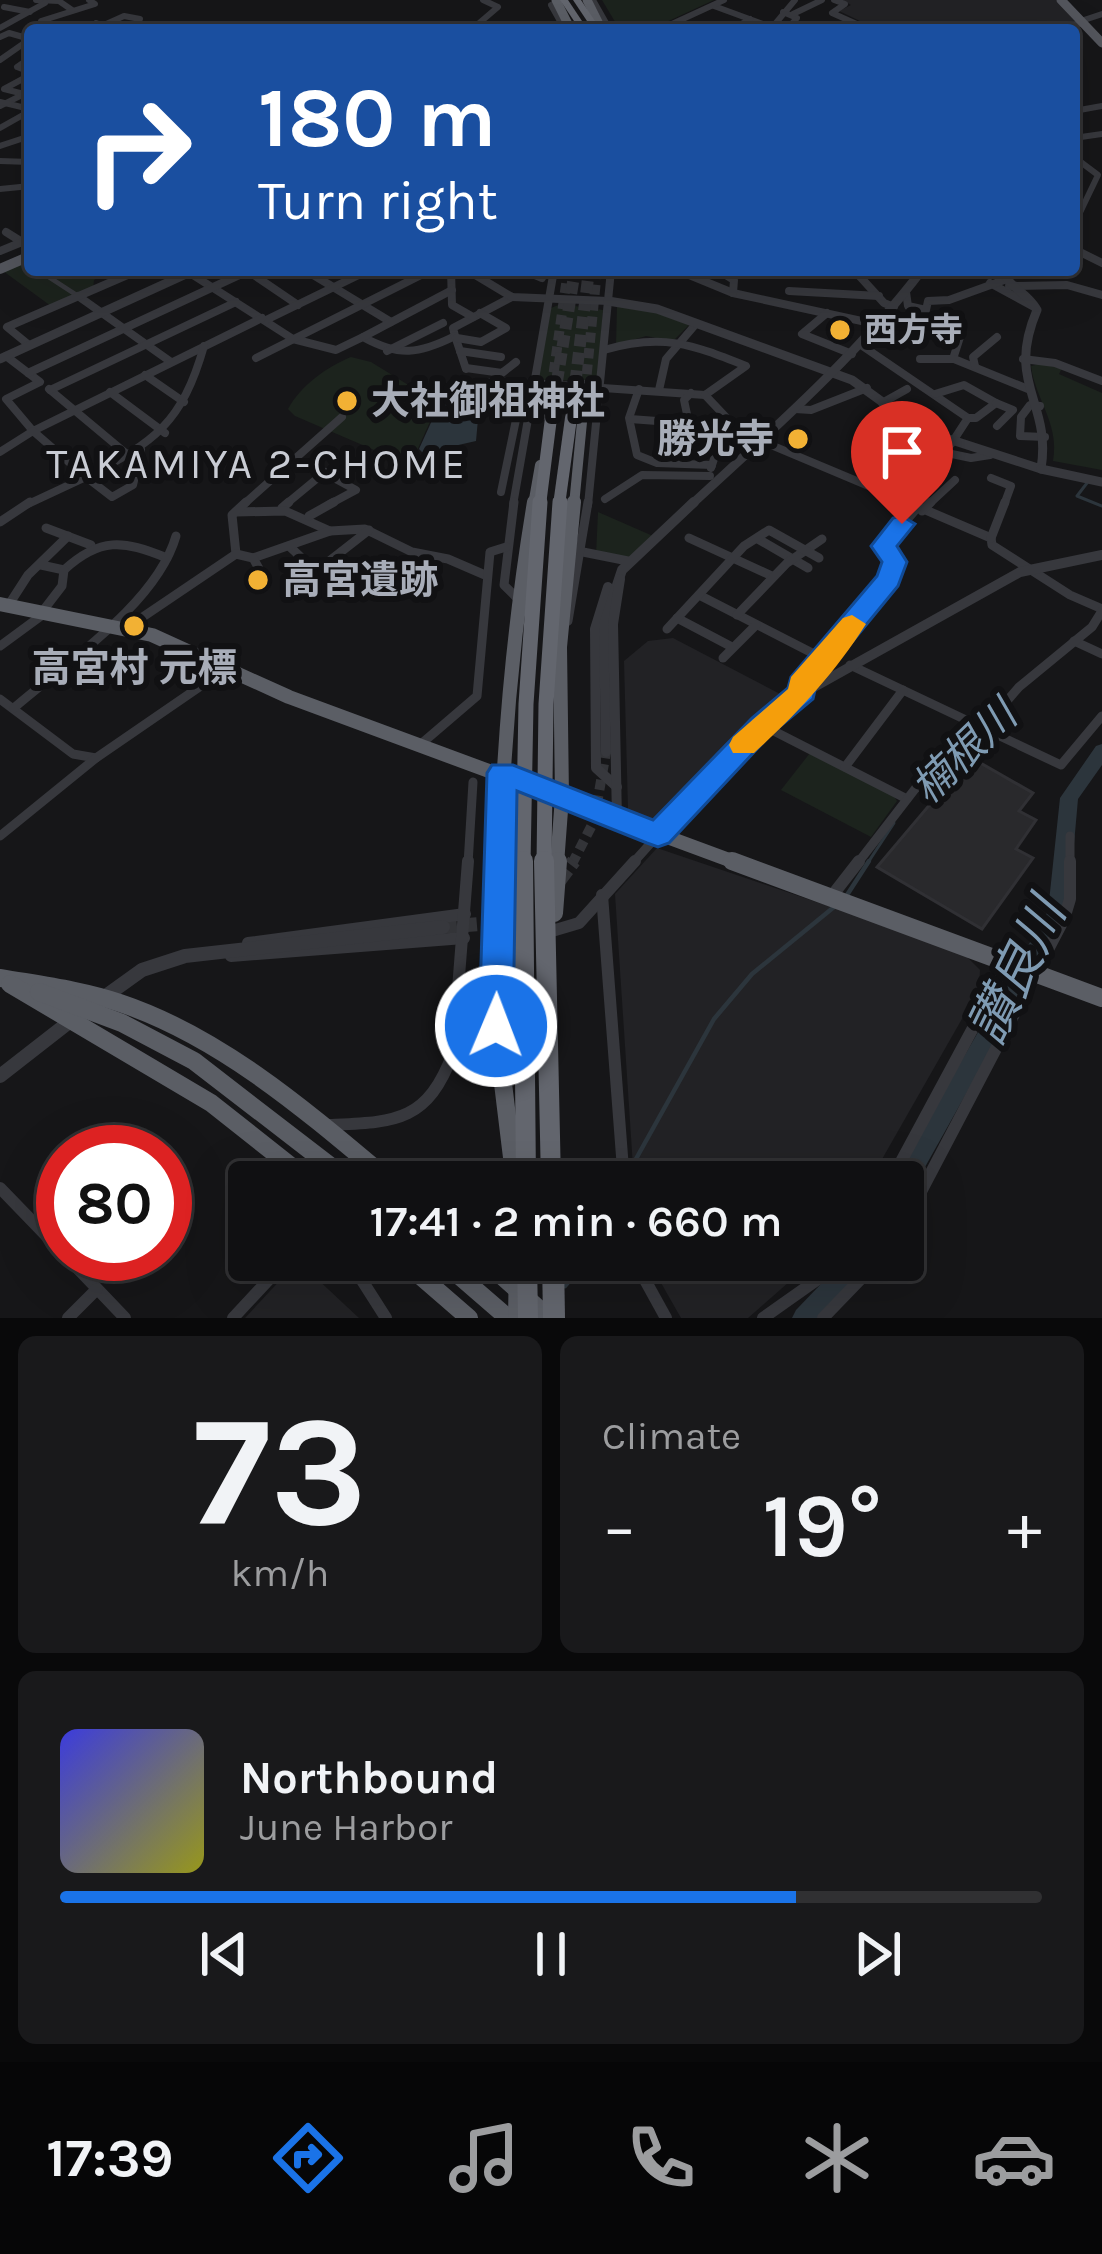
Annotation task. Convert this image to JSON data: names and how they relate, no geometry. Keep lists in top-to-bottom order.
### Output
{
  "districts": ["TAKAMIYA 2-CHOME"],
  "water": ["楠根川", "讃良川"],
  "places": [
    "西方寺",
    "大社御祖神社",
    "勝光寺",
    "高宮遺跡",
    "高宮村 元標"
  ],
  "page": {
    "turn": ["180 m", "Turn right"],
    "limit": "80",
    "trip": "17:41 · 2 min · 660 m",
    "tile": [
      ["73", "km/h"],
      "Climate"
    ],
    "heat": ["−", "19°", "+"],
    "song": ["Northbound", "June Harbor"],
    "tabs": "17:39"
  }
}
